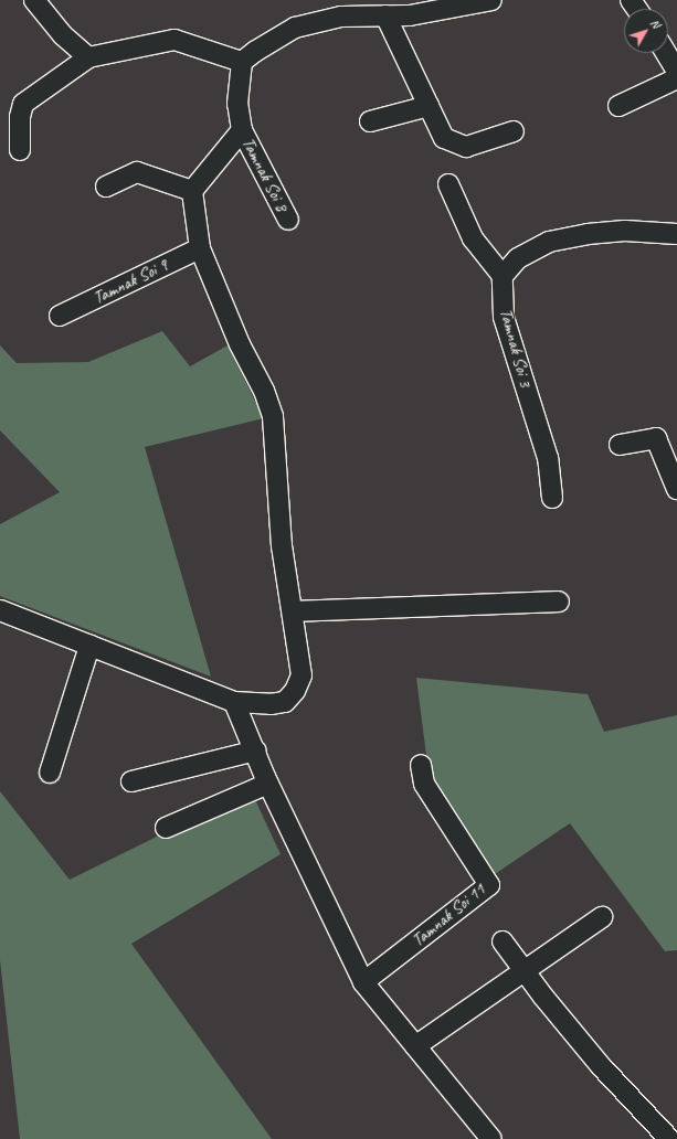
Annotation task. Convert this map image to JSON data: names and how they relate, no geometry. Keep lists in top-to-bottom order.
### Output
{
  "streets": {
    "street": [
      "Tamnak Soi 8",
      "Tamnak Soi 9",
      "Tamnak Soi 3",
      "Tamnak Soi 11"
    ]
  },
  "north": "top right"
}
